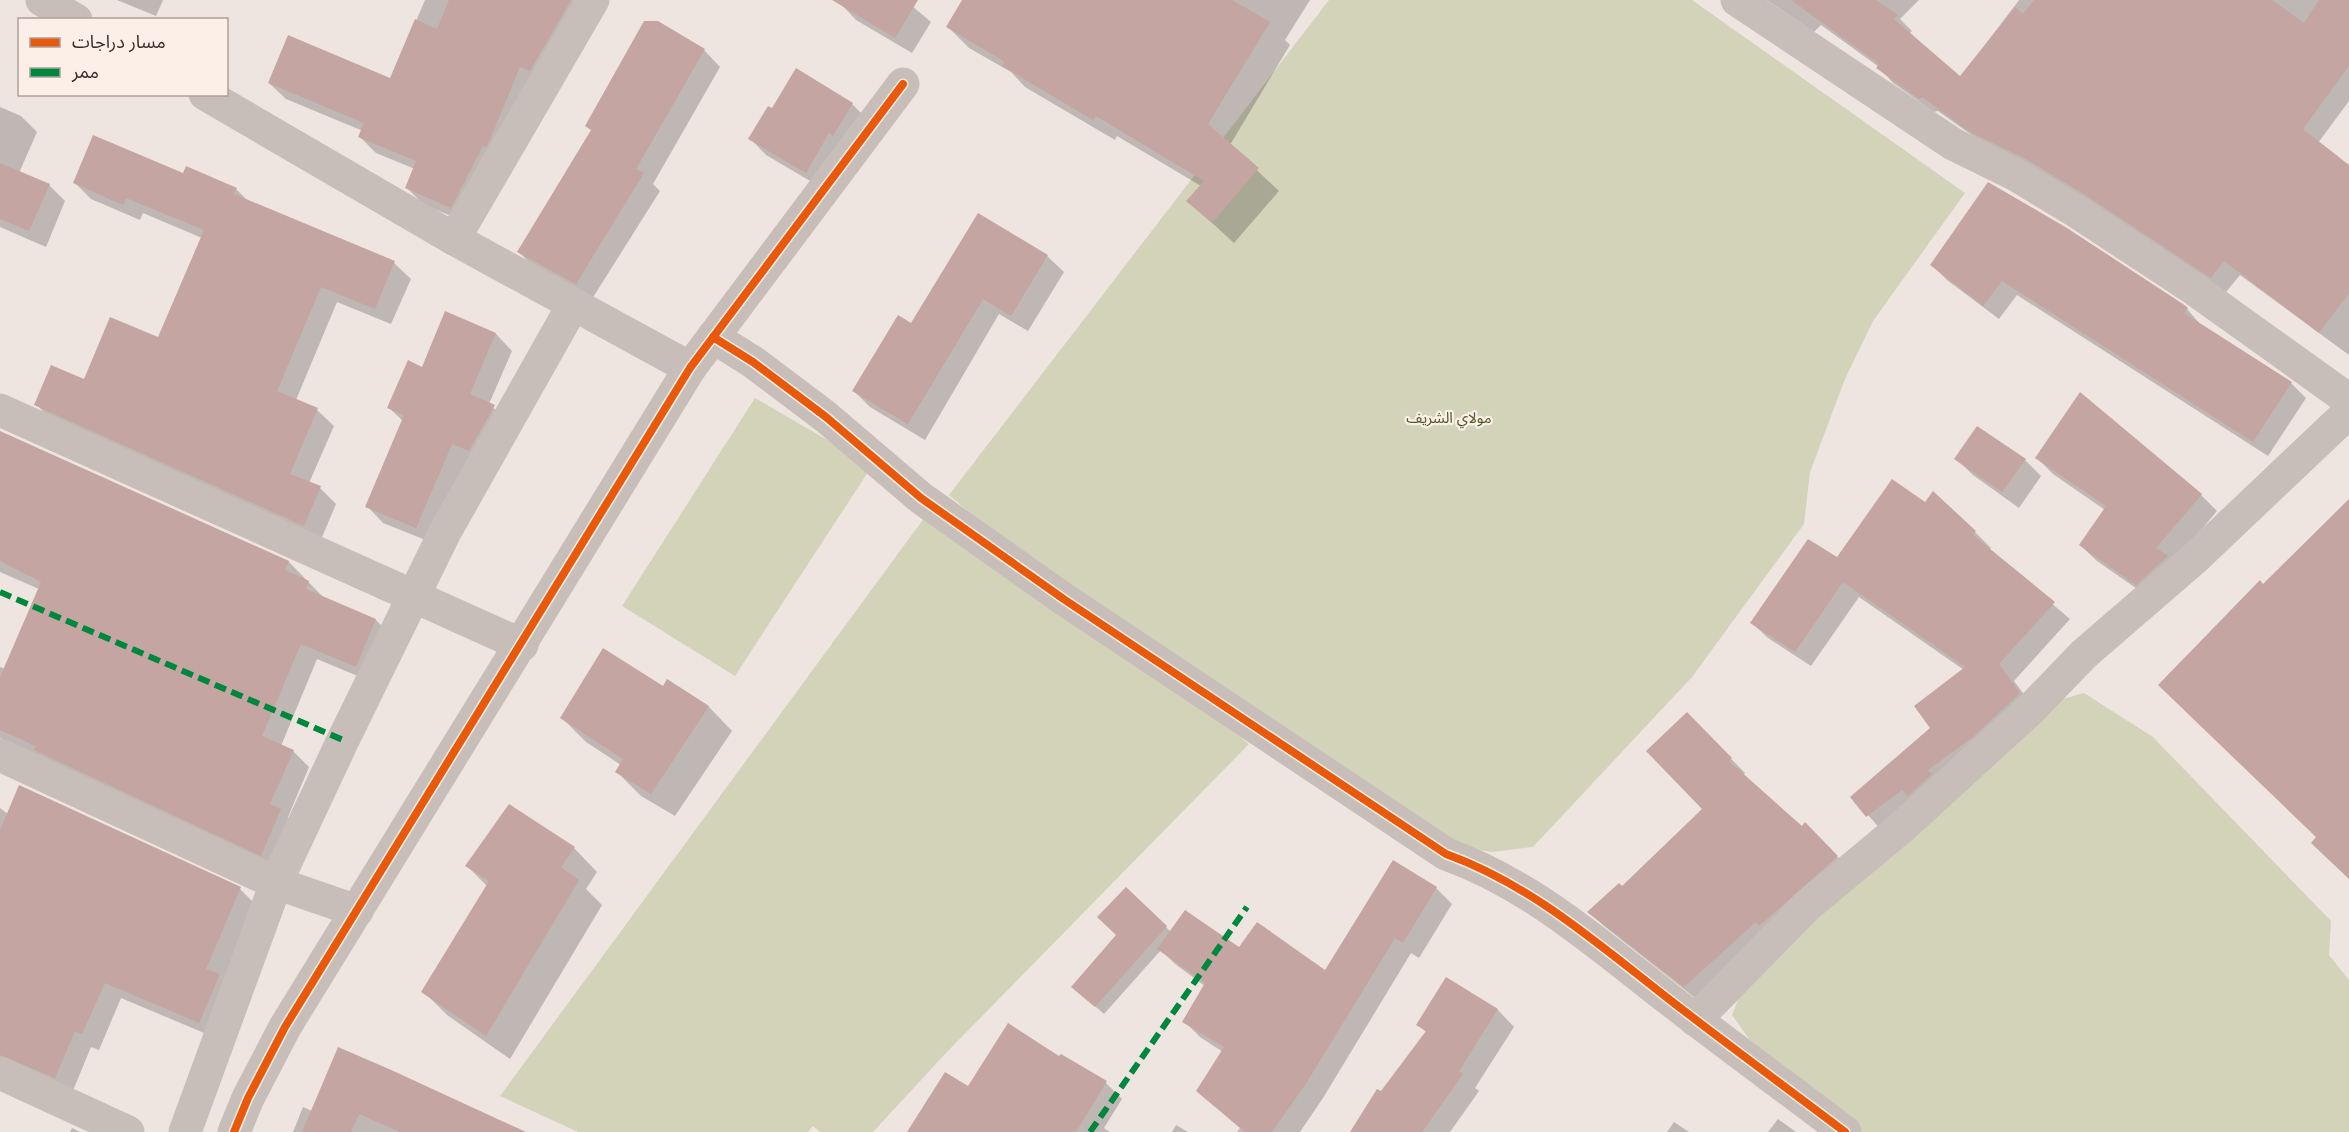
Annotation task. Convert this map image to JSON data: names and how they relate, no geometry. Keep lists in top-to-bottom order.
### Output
{
  "parks": ["مولاي الشريف"],
  "legend": ["مسار دراجات", "ممر"]
}
